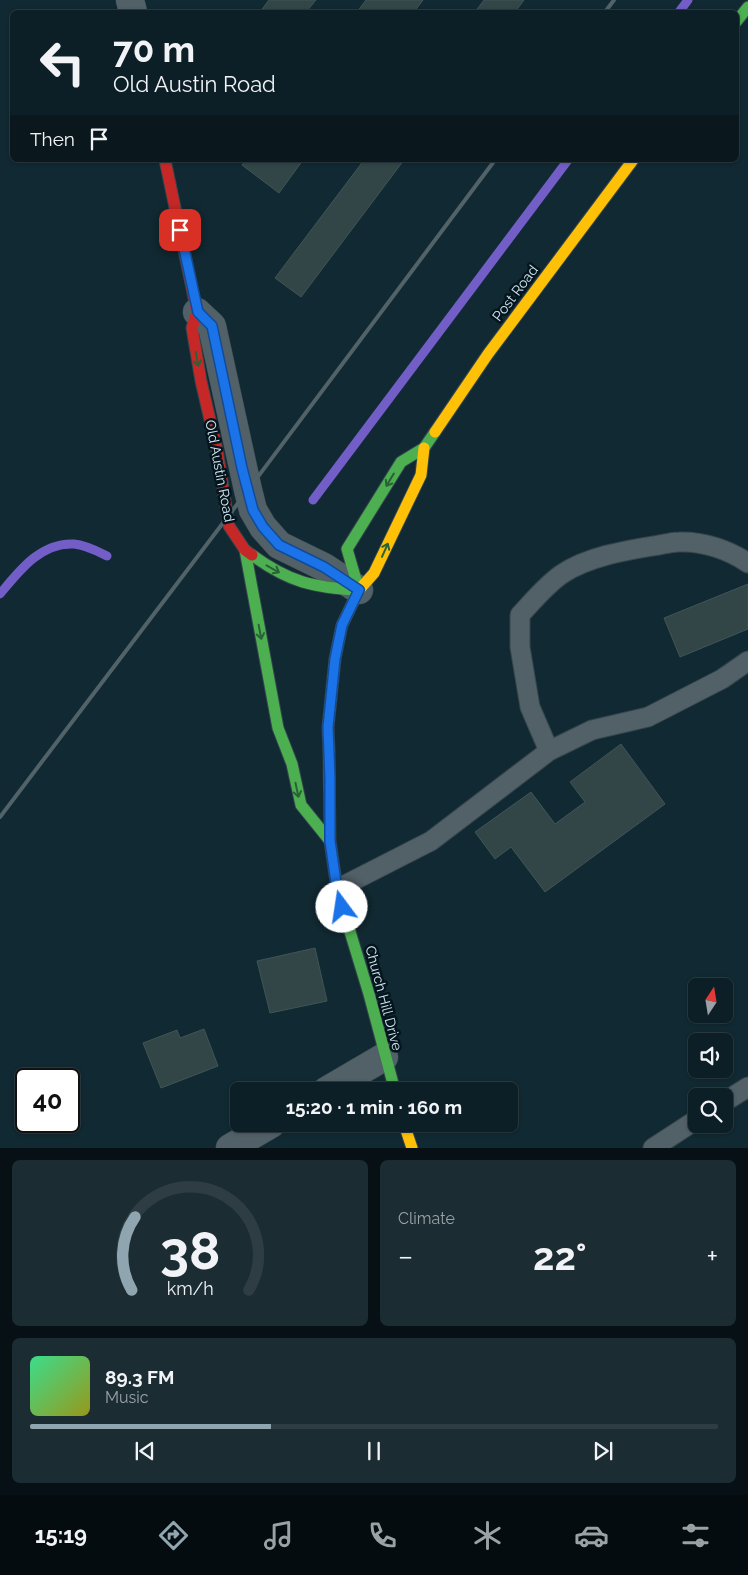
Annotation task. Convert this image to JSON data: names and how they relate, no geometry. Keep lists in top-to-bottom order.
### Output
{
  "streets": {
    "street": ["Post Road", "Old Austin Road", "Church Hill Drive"]
  },
  "crossings": [
    ["Post Road", "Old Austin Road"],
    ["Post Road", "Church Hill Drive"],
    ["Old Austin Road", "Church Hill Drive"]
  ],
  "north": "top",
  "page": {
    "turn": ["70 m", "Old Austin Road"],
    "then": "Then",
    "limit": "40",
    "trip": "15:20 · 1 min · 160 m",
    "tile": "Climate",
    "heat": ["−", "22°", "+"],
    "song": ["89.3 FM", "Music"],
    "tabs": "15:19",
    "gauge": ["38", "km/h"]
  }
}
